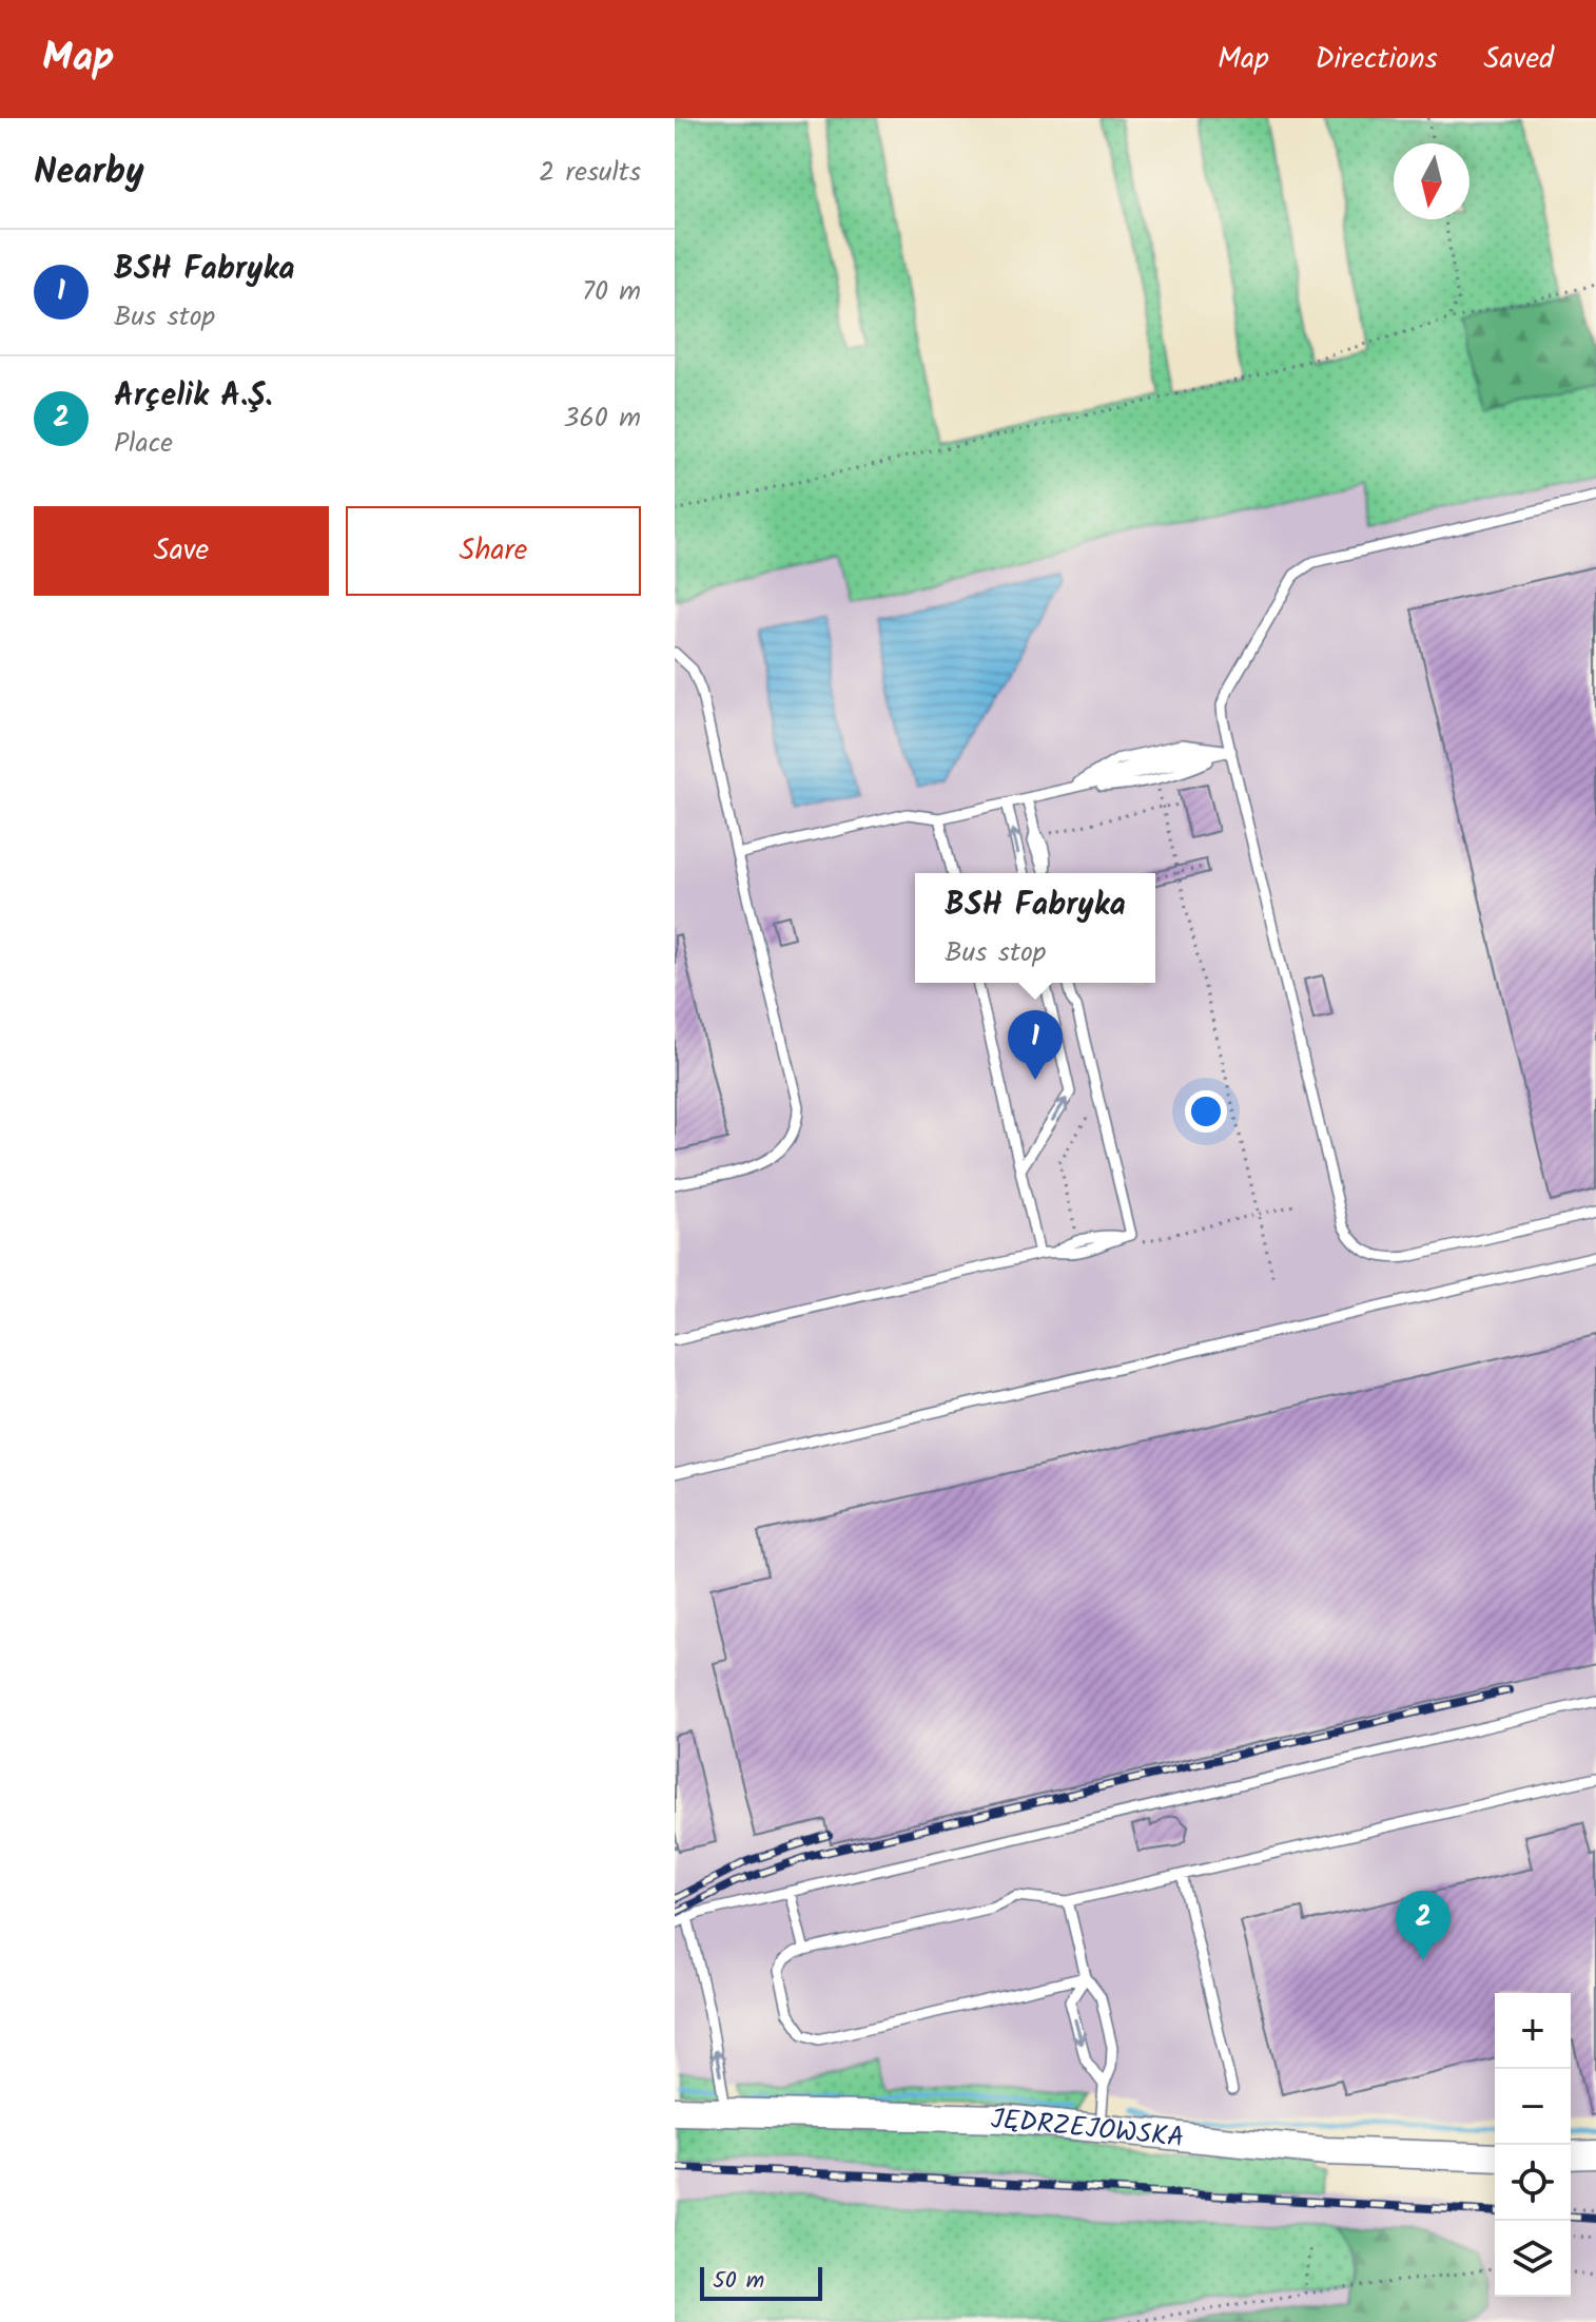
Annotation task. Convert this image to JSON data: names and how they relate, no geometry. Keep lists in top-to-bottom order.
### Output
{
  "streets": {
    "street": ["JĘDRZEJOWSKA"]
  },
  "scale_bar": "50 m",
  "north": "bottom",
  "page": {
    "header": "Map",
    "nav": ["Map", "Directions", "Saved"],
    "heading": ["Nearby", "2 results"],
    "list": [
      {
        "mark": "1",
        "name": "BSH Fabryka",
        "note": "Bus stop",
        "value": "70 m"
      },
      {
        "mark": "2",
        "name": "Arçelik A.Ş.",
        "note": "Place",
        "value": "360 m"
      }
    ],
    "buttons": ["Save", "Share"],
    "popup": ["BSH Fabryka", "Bus stop"],
    "pins": ["1", "2"],
    "map_buttons": ["+", "−"],
    "scale": "50 m"
  }
}
